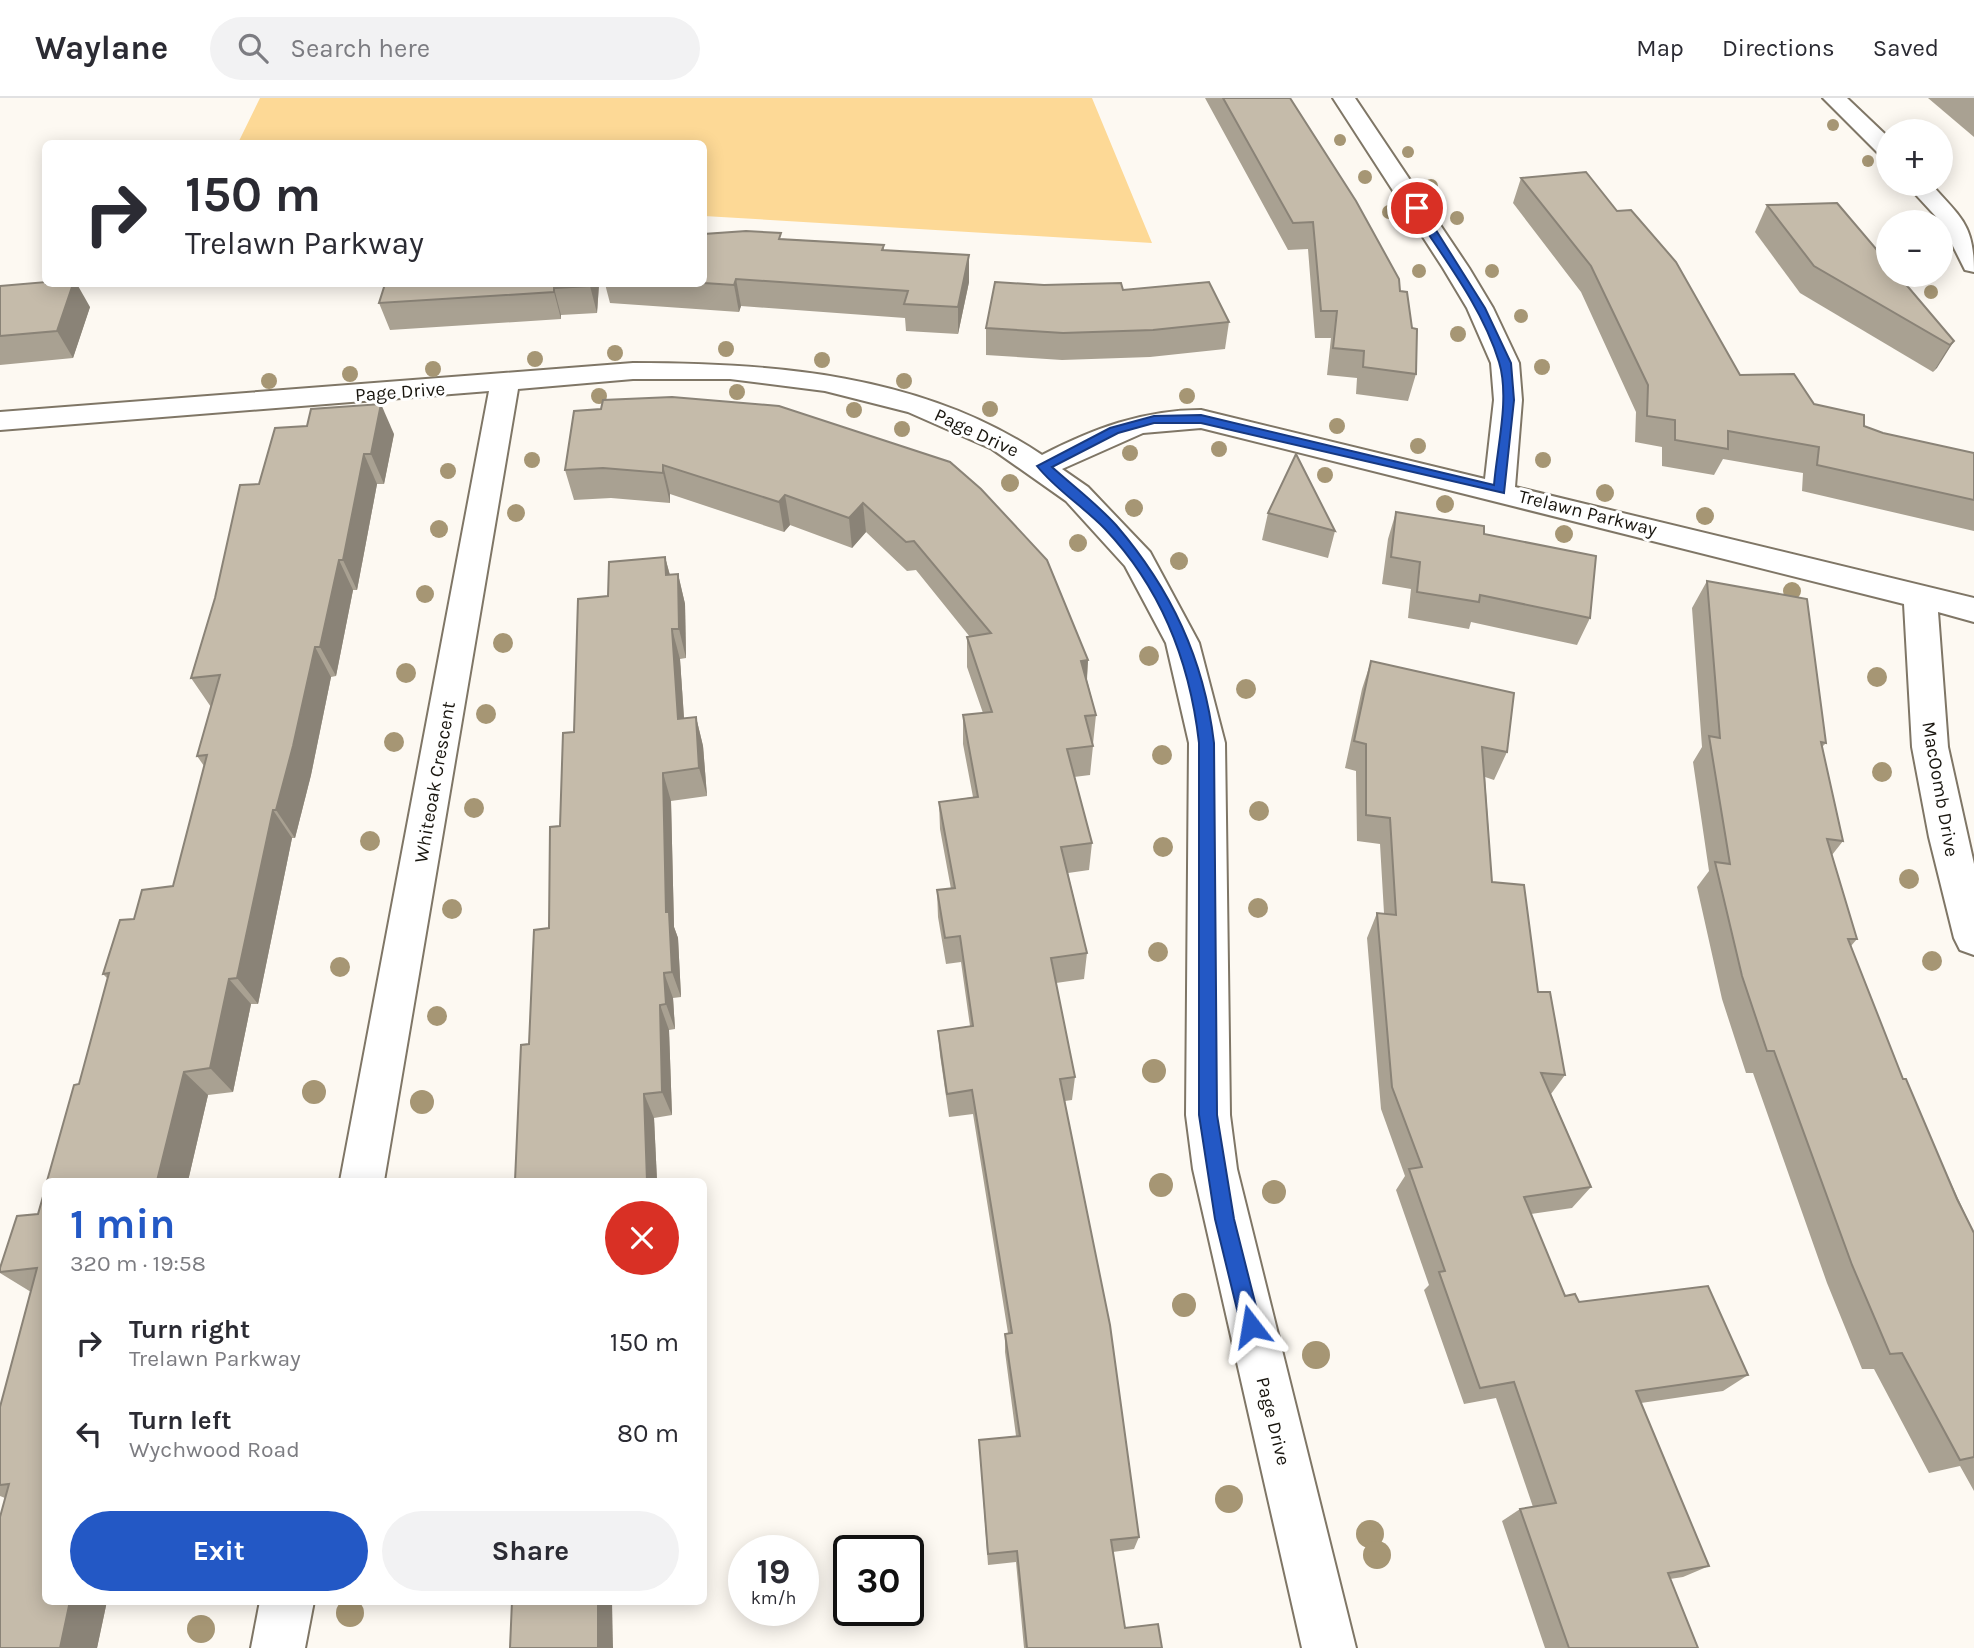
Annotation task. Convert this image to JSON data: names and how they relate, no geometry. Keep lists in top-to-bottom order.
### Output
{
  "streets": {
    "street": [
      "Page Drive",
      "Trelawn Parkway",
      "Whiteoak Crescent",
      "MacOomb Drive"
    ]
  },
  "crossings": [
    ["Page Drive", "Trelawn Parkway"],
    ["Page Drive", "Whiteoak Crescent"],
    ["Trelawn Parkway", "MacOomb Drive"]
  ],
  "page": {
    "header": "Waylane",
    "search": "Search here",
    "nav": ["Map", "Directions", "Saved"],
    "map_buttons": ["+", "−"],
    "turn": ["150 m", "Trelawn Parkway"],
    "heading": ["1 min", "320 m · 19:58"],
    "list": [
      {
        "name": "Turn right",
        "note": "Trelawn Parkway",
        "value": "150 m"
      },
      {
        "name": "Turn left",
        "note": "Wychwood Road",
        "value": "80 m"
      }
    ],
    "buttons": ["Exit", "Share"],
    "speed": "19 km/h",
    "limit": "30"
  }
}
